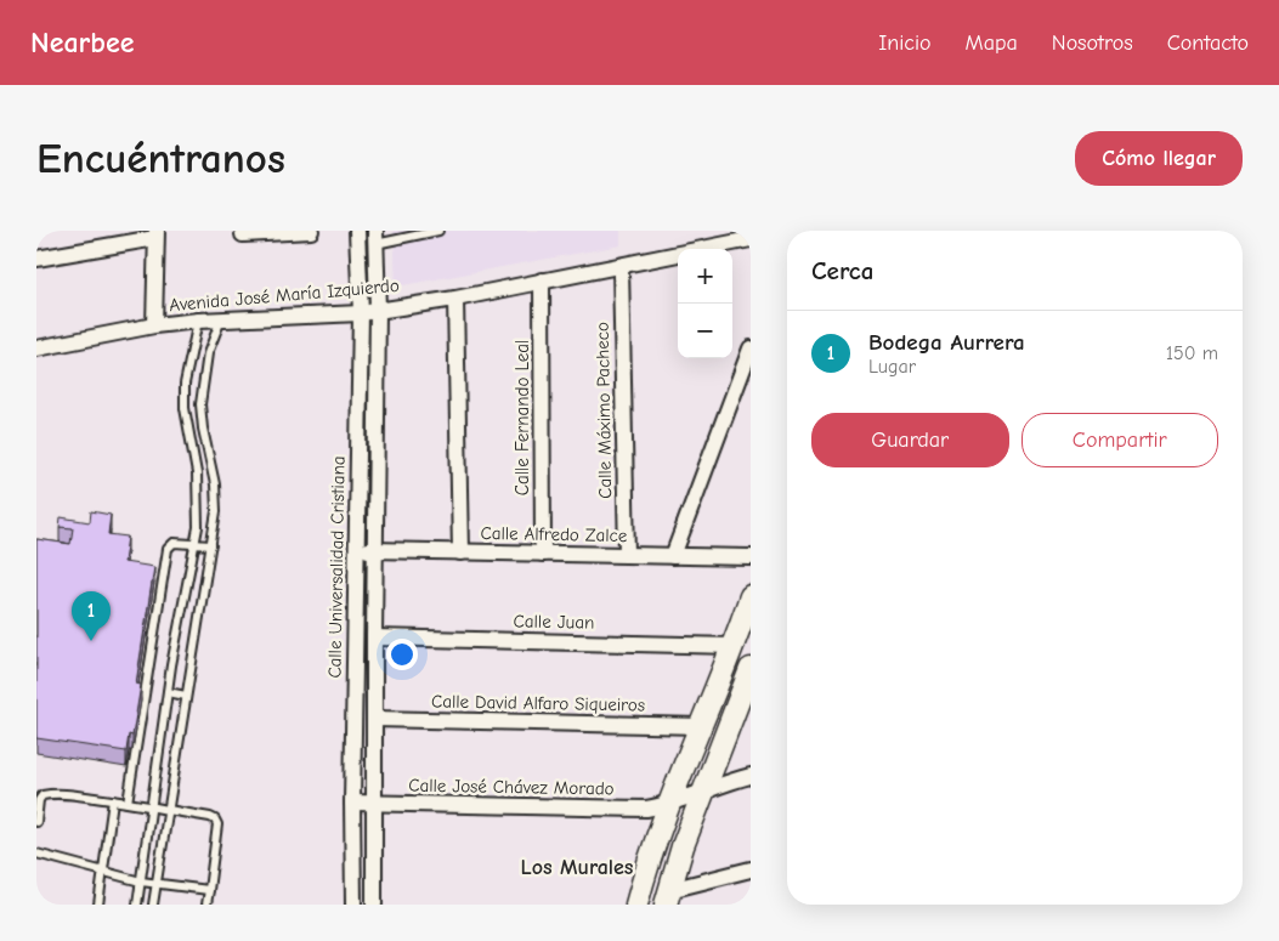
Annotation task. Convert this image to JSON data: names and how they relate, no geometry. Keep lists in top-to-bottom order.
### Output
{
  "streets": {
    "street": [
      "Avenida José María Izquierdo",
      "Calle Máximo Pacheco",
      "Calle Fernando Leal",
      "Calle Alfredo Zalce",
      "Calle Universalidad Cristiana",
      "Calle Juan",
      "Calle David Alfaro Siqueiros",
      "Calle José Chávez Morado"
    ]
  },
  "crossings": [
    ["Avenida José María Izquierdo", "Calle Máximo Pacheco"],
    ["Avenida José María Izquierdo", "Calle Fernando Leal"],
    ["Avenida José María Izquierdo", "Calle Universalidad Cristiana"],
    ["Calle Máximo Pacheco", "Calle Alfredo Zalce"],
    ["Calle Fernando Leal", "Calle Alfredo Zalce"],
    ["Calle Alfredo Zalce", "Calle Universalidad Cristiana"],
    ["Calle Universalidad Cristiana", "Calle José Chávez Morado"]
  ],
  "districts": ["Los Murales"],
  "page": {
    "header": "Nearbee",
    "nav": [
      "Inicio",
      "Mapa",
      "Nosotros",
      "Contacto"
    ],
    "buttons": [
      "Cómo llegar",
      ["Guardar", "Compartir"]
    ],
    "title": "Encuéntranos",
    "heading": "Cerca",
    "map_buttons": ["+", "−"],
    "list": [
      {
        "mark": "1",
        "name": "Bodega Aurrera",
        "note": "Lugar",
        "value": "150 m"
      }
    ],
    "pins": "1"
  }
}
